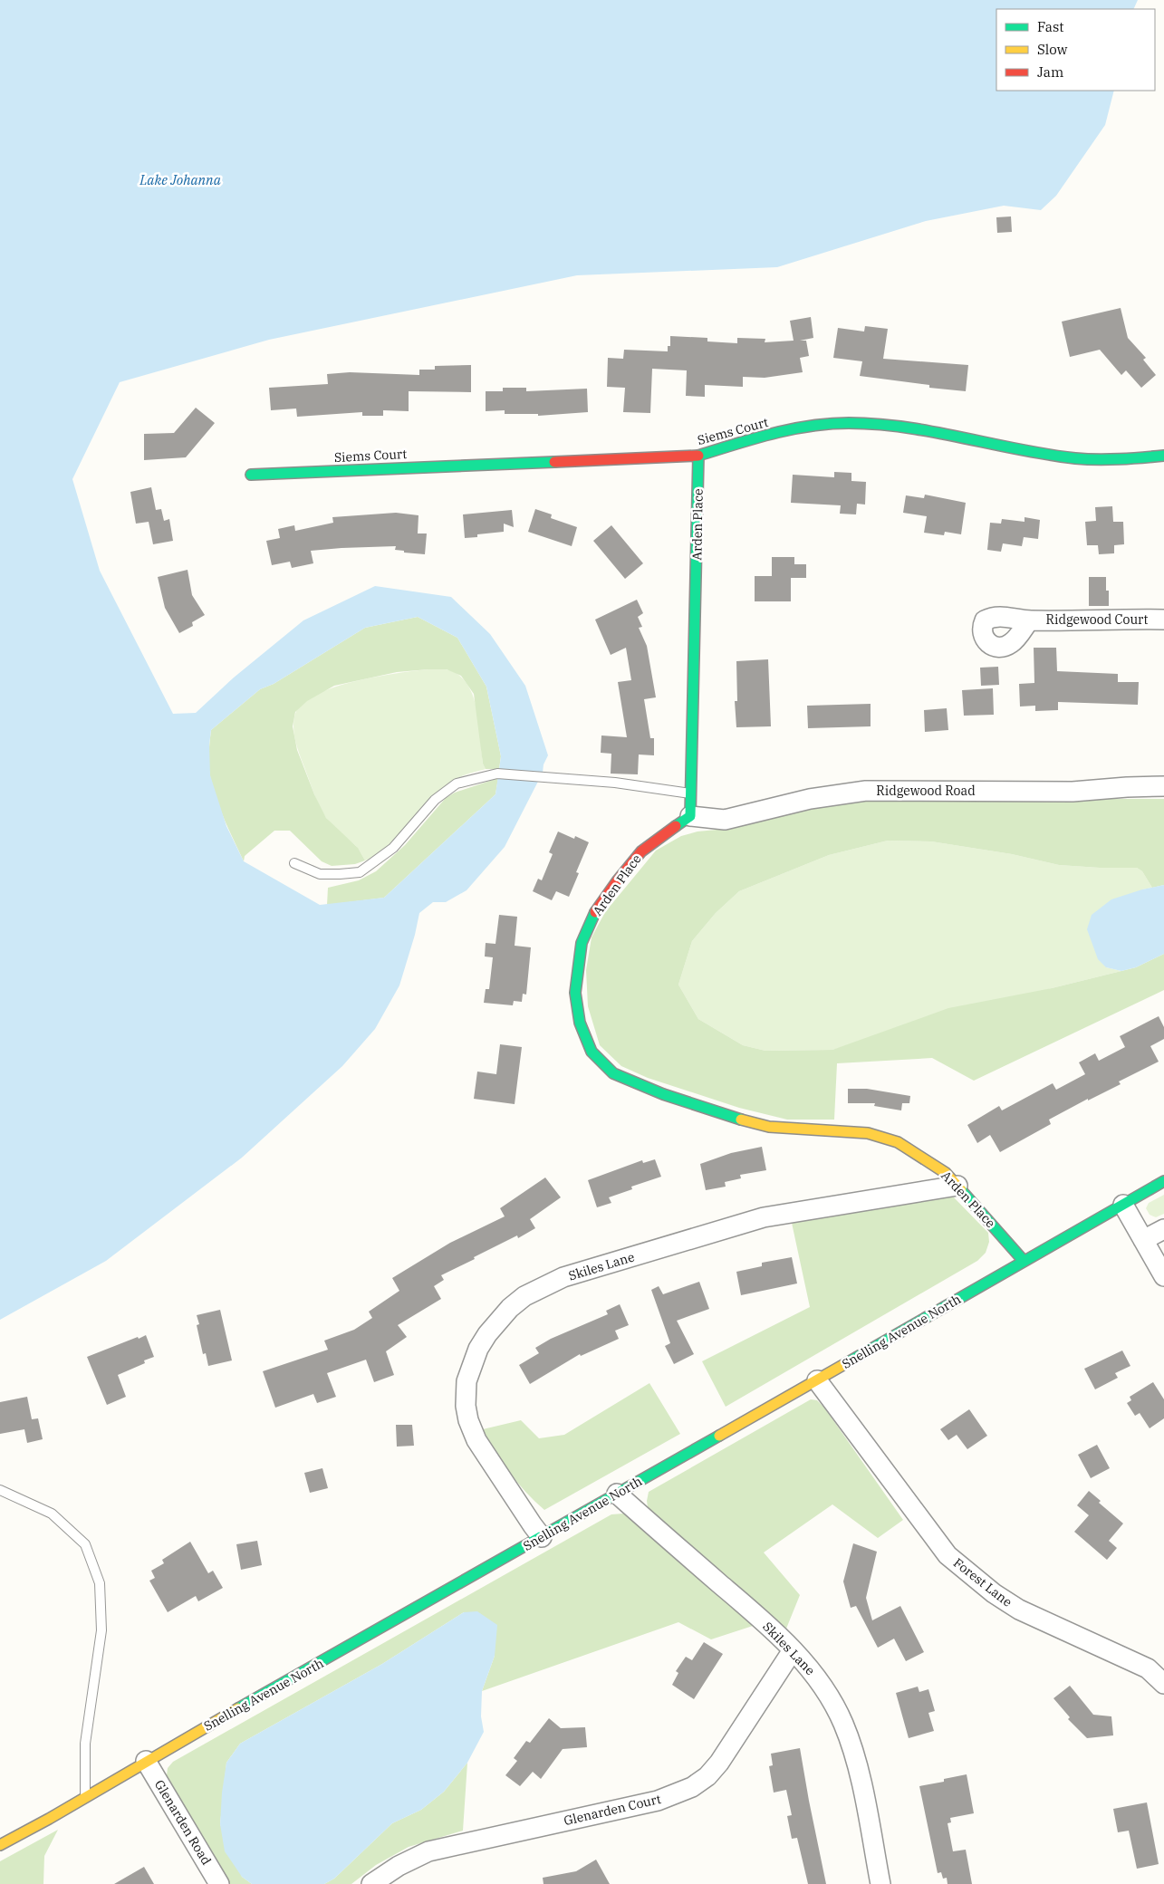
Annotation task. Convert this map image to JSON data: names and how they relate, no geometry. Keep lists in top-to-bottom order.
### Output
{
  "streets": {
    "street": [
      "Siems Court",
      "Arden Place",
      "Ridgewood Court",
      "Ridgewood Road",
      "Skiles Lane",
      "Snelling Avenue North",
      "Forest Lane",
      "Glenarden Court",
      "Glenarden Road"
    ]
  },
  "crossings": [
    ["Siems Court", "Arden Place"],
    ["Arden Place", "Ridgewood Road"],
    ["Arden Place", "Skiles Lane"],
    ["Arden Place", "Snelling Avenue North"],
    ["Skiles Lane", "Snelling Avenue North"],
    ["Skiles Lane", "Glenarden Court"],
    ["Snelling Avenue North", "Forest Lane"],
    ["Snelling Avenue North", "Glenarden Road"]
  ],
  "water": ["Lake Johanna"],
  "legend": ["Fast", "Slow", "Jam"]
}
